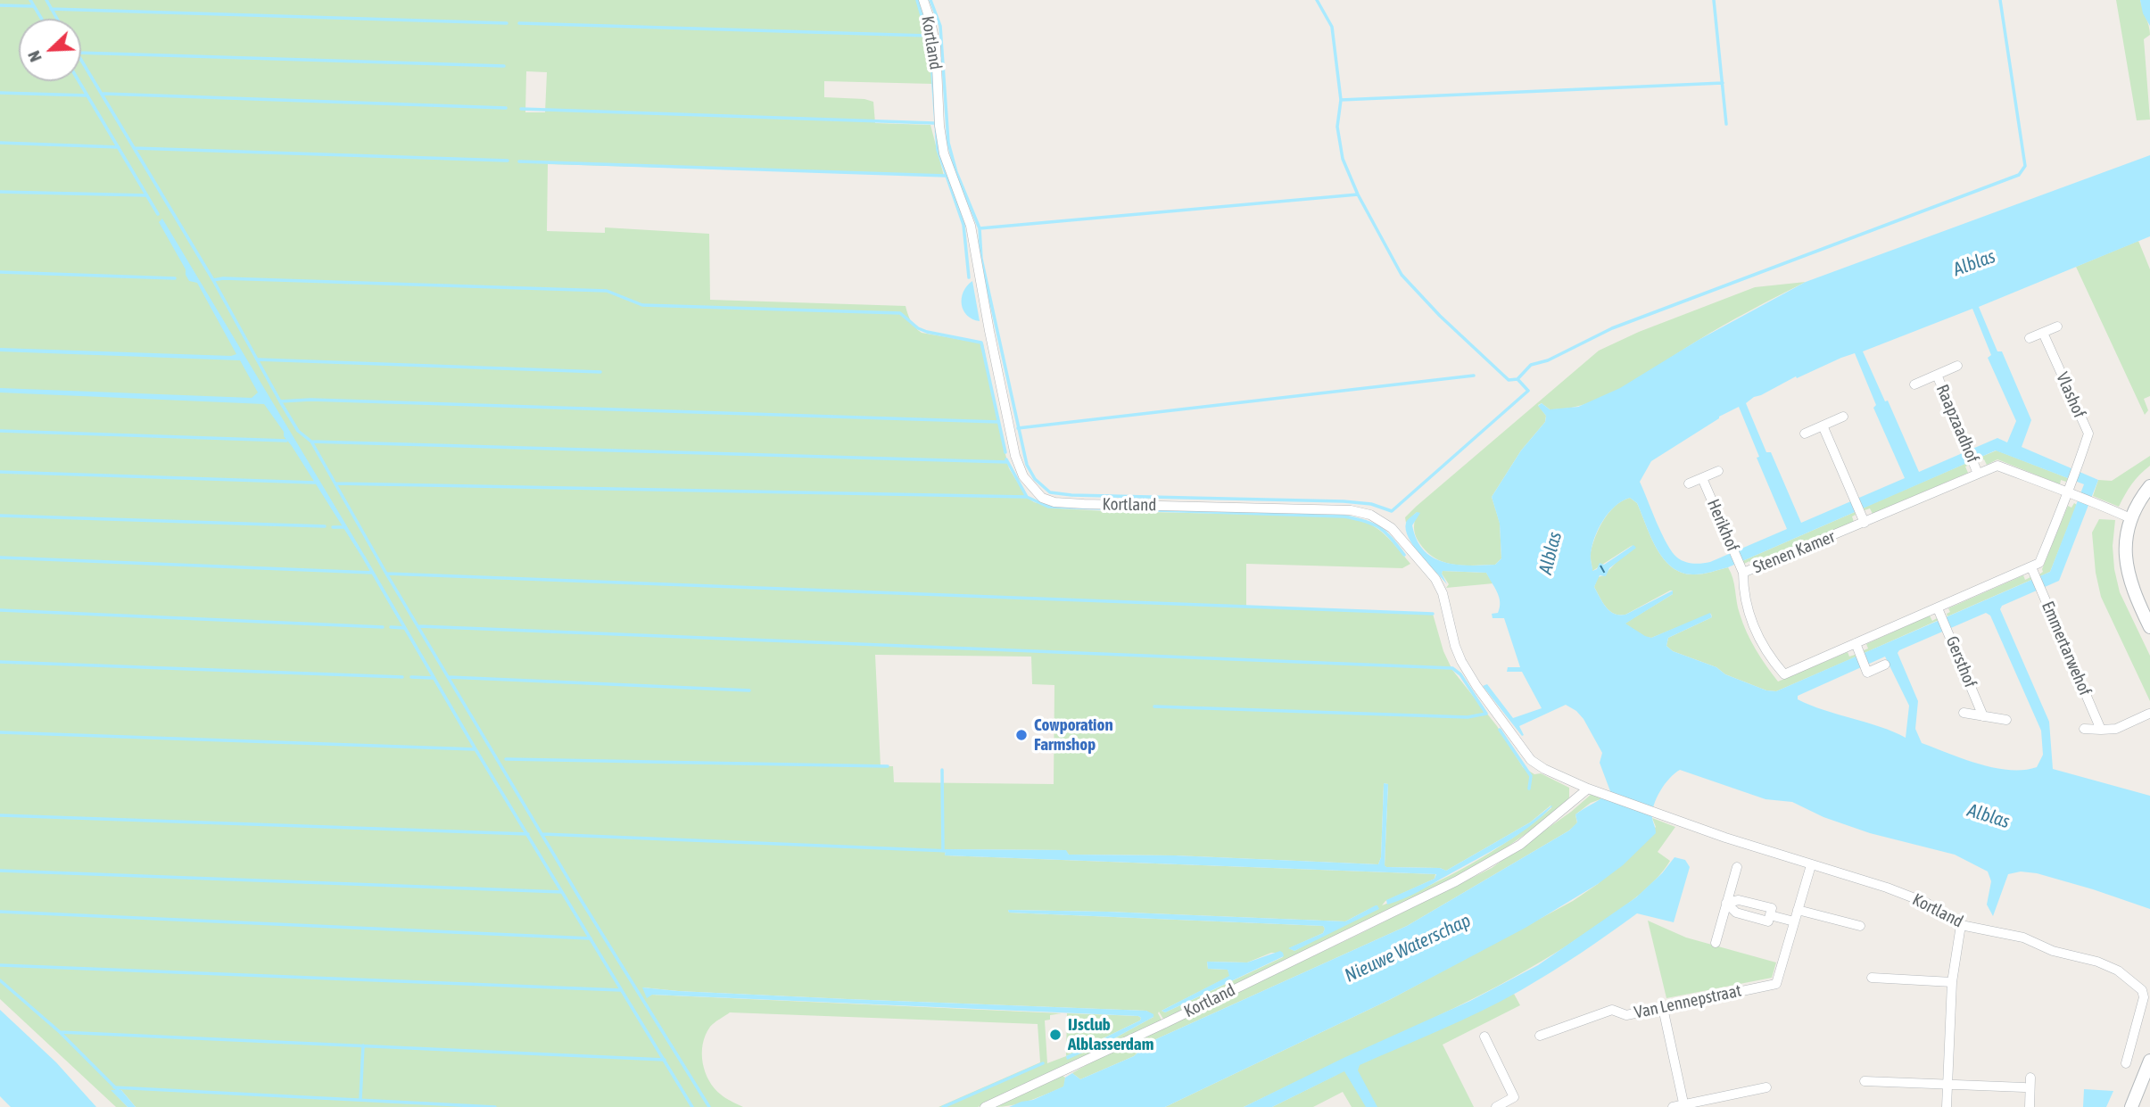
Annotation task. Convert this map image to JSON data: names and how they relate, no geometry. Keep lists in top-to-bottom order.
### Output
{
  "streets": {
    "street": [
      "Kortland",
      "Vlashof",
      "Raapzaadhof",
      "Herikhof",
      "Stenen Kamer",
      "Emmertarwehof",
      "Gersthof",
      "Van Lennepstraat"
    ]
  },
  "crossings": [
    ["Kortland", "Van Lennepstraat"],
    ["Vlashof", "Stenen Kamer"],
    ["Raapzaadhof", "Stenen Kamer"],
    ["Herikhof", "Stenen Kamer"],
    ["Stenen Kamer", "Emmertarwehof"],
    ["Stenen Kamer", "Gersthof"]
  ],
  "water": ["Alblas", "Nieuwe Waterschap"],
  "places": ["Cowporation Farmshop", "IJsclub Alblasserdam"],
  "north": "bottom left"
}
